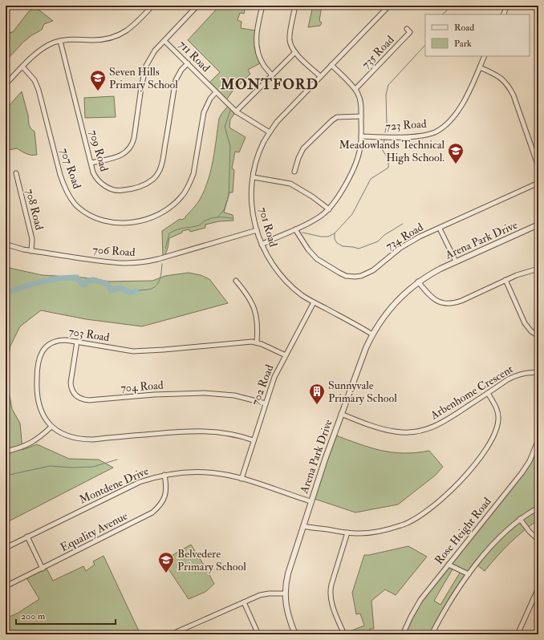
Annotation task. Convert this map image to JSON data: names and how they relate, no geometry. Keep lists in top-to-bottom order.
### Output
{
  "streets": {
    "street": [
      "735 Road",
      "711 Road",
      "723 Road",
      "709 Road",
      "707 Road",
      "708 Road",
      "701 Road",
      "734 Road",
      "Arena Park Drive",
      "706 Road",
      "703 Road",
      "702 Road",
      "704 Road",
      "Arbenhome Crescent",
      "Montdene Drive",
      "Rose Height Road",
      "Equality Avenue"
    ]
  },
  "crossings": [
    ["711 Road", "709 Road"],
    ["711 Road", "707 Road"],
    ["711 Road", "701 Road"],
    ["708 Road", "706 Road"],
    ["701 Road", "Arena Park Drive"],
    ["701 Road", "706 Road"],
    ["701 Road", "702 Road"],
    ["Arena Park Drive", "Arbenhome Crescent"],
    ["Arena Park Drive", "Montdene Drive"],
    ["703 Road", "702 Road"],
    ["703 Road", "704 Road"],
    ["702 Road", "704 Road"],
    ["702 Road", "Montdene Drive"],
    ["Montdene Drive", "Equality Avenue"]
  ],
  "districts": ["MONTFORD"],
  "places": {
    "school or university": ["Seven Hills Primary School", "Meadowlands Technical High School.", "Belvedere Primary School"],
    "building": ["Sunnyvale Primary School"]
  },
  "legend": ["Road", "Park"],
  "scale_bar": "200 m"
}
